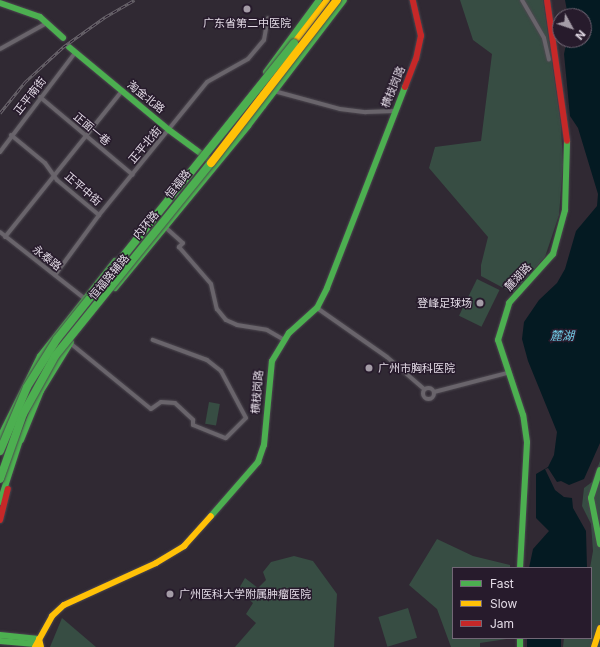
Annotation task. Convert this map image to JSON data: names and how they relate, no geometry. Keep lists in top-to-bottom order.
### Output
{
  "streets": {
    "main road": [
      "横枝岗路",
      "淘金北路",
      "恒福路",
      "内环路",
      "恒福路辅路",
      "麓湖路"
    ],
    "street": [
      "正平南街",
      "正面一巷",
      "正平北街",
      "正平中街",
      "永泰路"
    ]
  },
  "crossings": [
    ["正平南街", "淘金北路"],
    ["正平南街", "正面一巷"],
    ["正平南街", "正平中街"],
    ["淘金北路", "正平北街"],
    ["淘金北路", "恒福路"],
    ["淘金北路", "正平中街"],
    ["淘金北路", "恒福路辅路"],
    ["正面一巷", "正平北街"],
    ["正面一巷", "正平中街"],
    ["正平北街", "正平中街"],
    ["正平北街", "永泰路"],
    ["恒福路", "内环路"],
    ["恒福路", "恒福路辅路"],
    ["正平中街", "永泰路"],
    ["永泰路", "恒福路辅路"]
  ],
  "water": ["麓湖"],
  "places": [
    "广东省第二中医院",
    "登峰足球场",
    "广州市胸科医院",
    "广州医科大学附属肿瘤医院"
  ],
  "legend": ["Fast", "Slow", "Jam"],
  "north": "bottom right"
}
